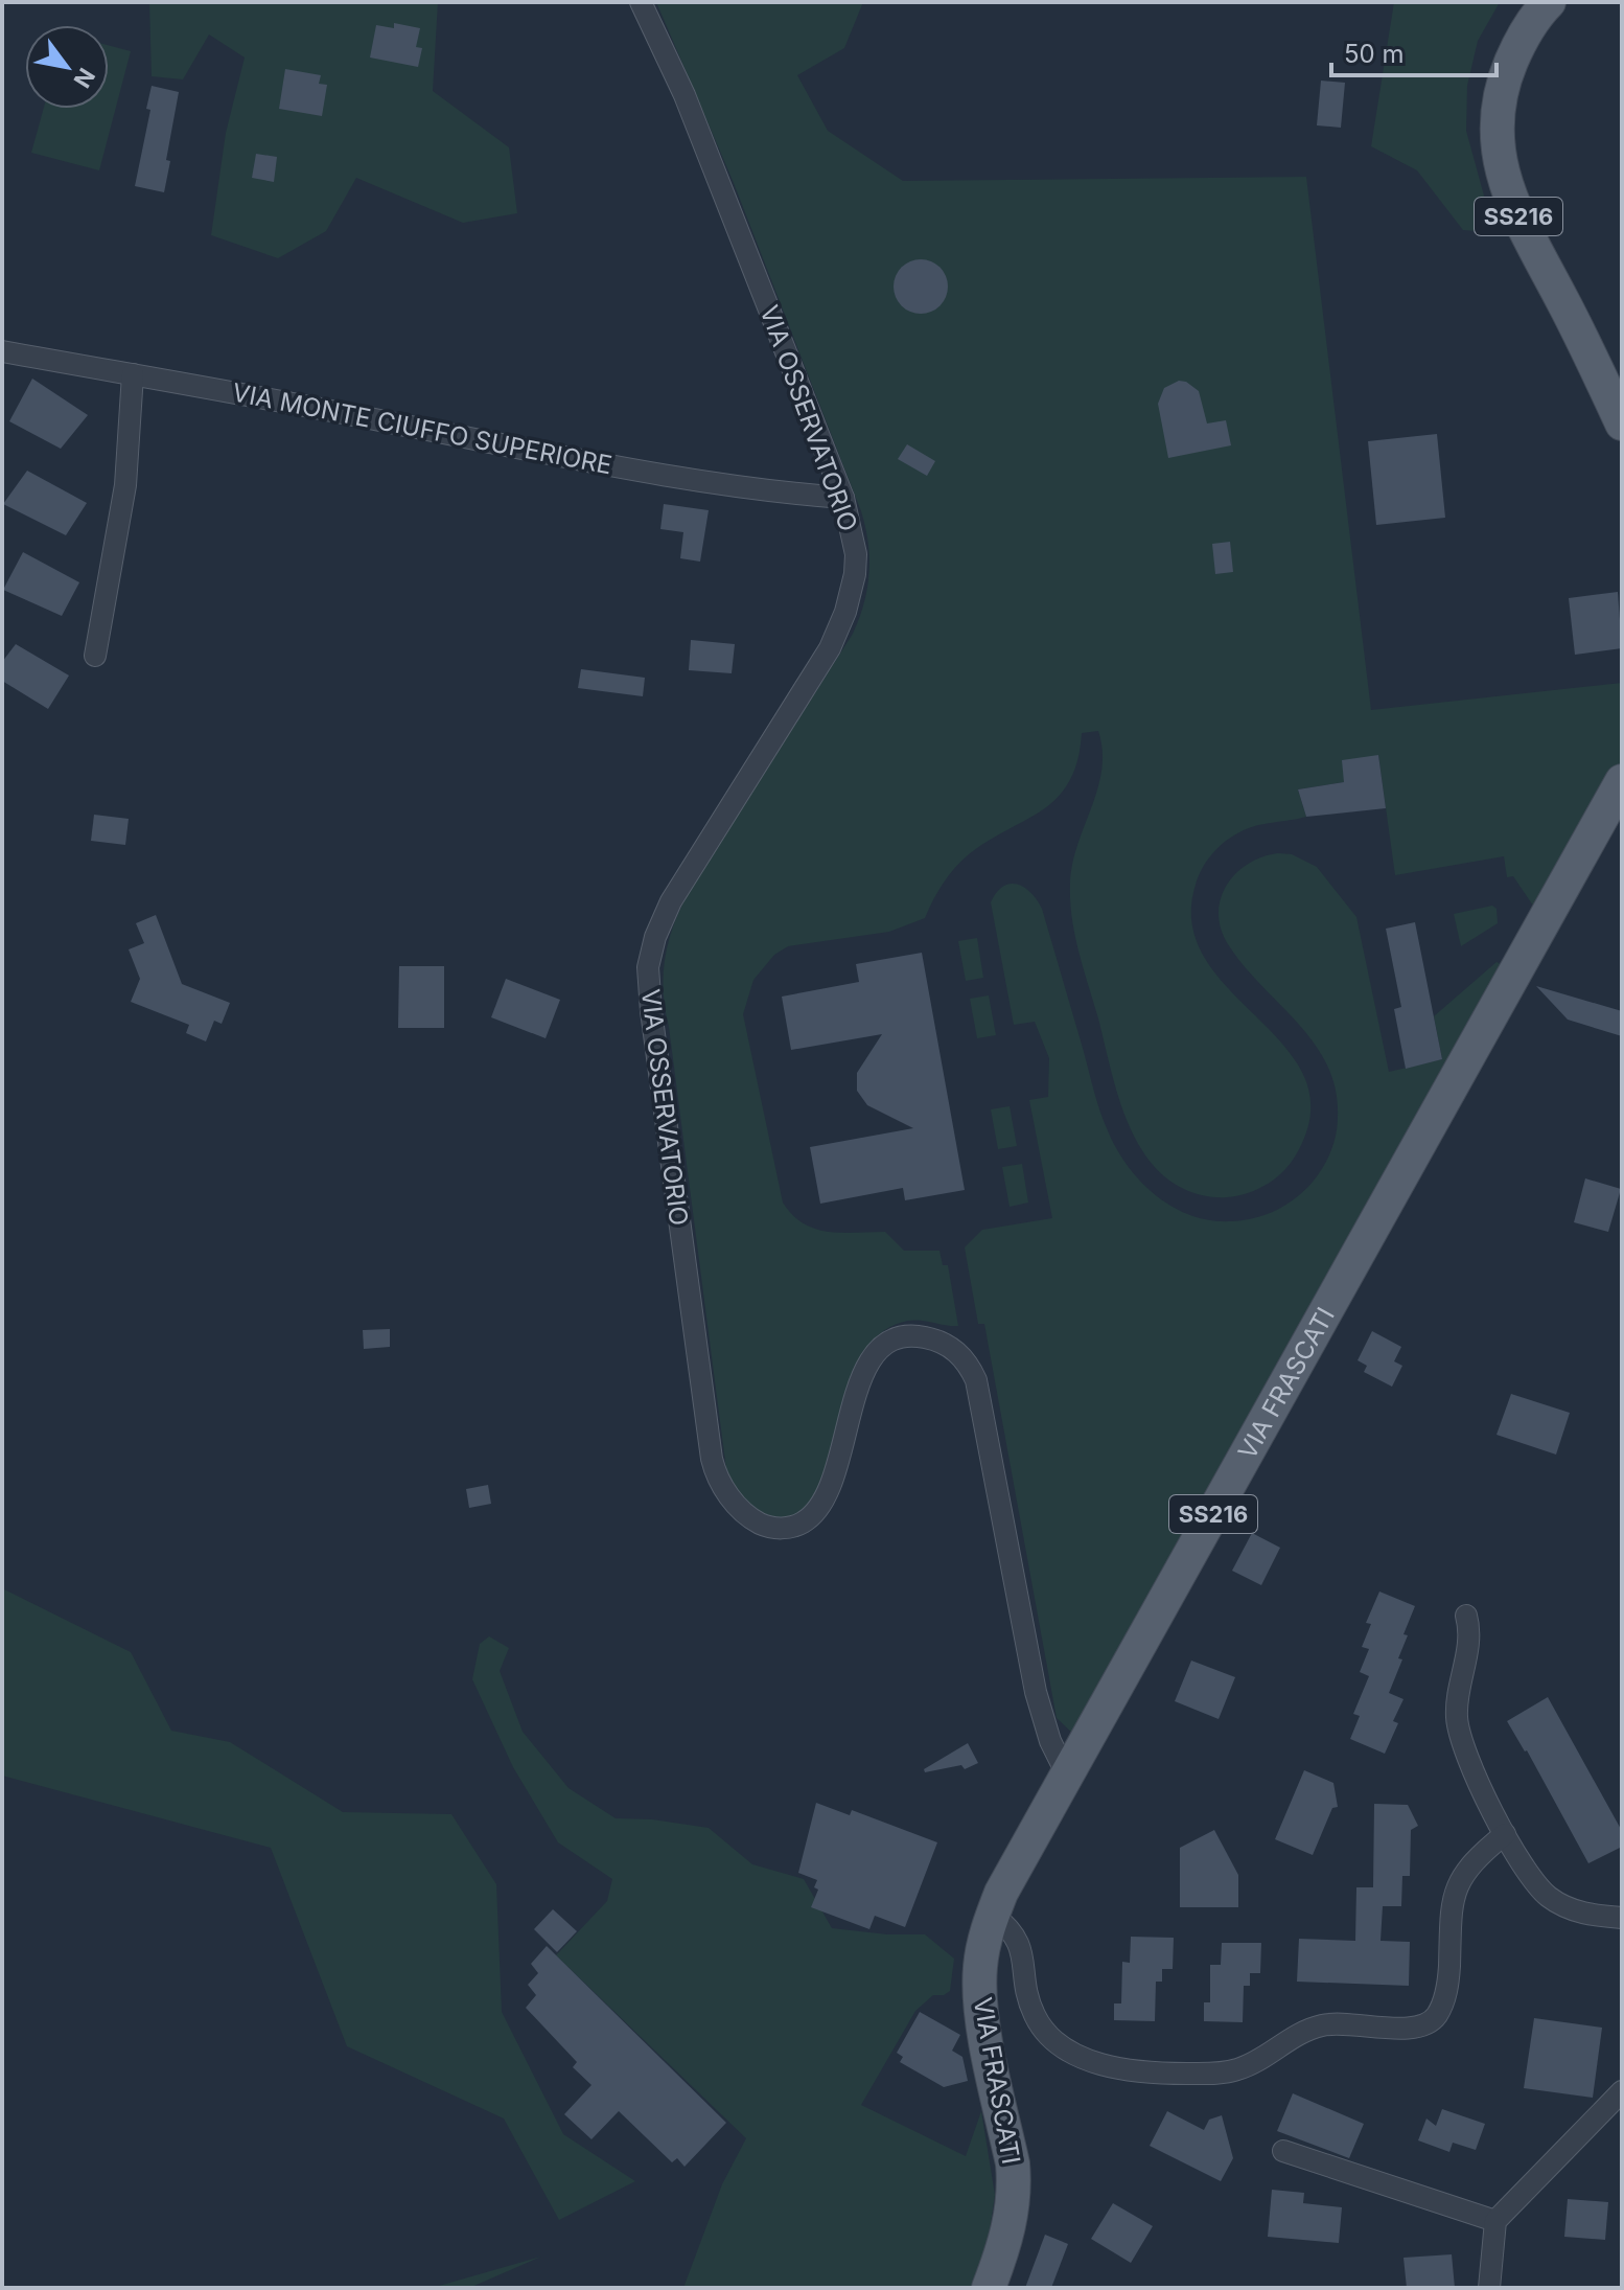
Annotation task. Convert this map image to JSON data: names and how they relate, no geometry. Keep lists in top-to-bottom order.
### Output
{
  "streets": {
    "main road": ["SS216", "VIA FRASCATI"],
    "street": ["VIA OSSERVATORIO", "VIA MONTE CIUFFO SUPERIORE"]
  },
  "crossings": [
    ["VIA OSSERVATORIO", "VIA MONTE CIUFFO SUPERIORE"],
    ["VIA OSSERVATORIO", "VIA FRASCATI"]
  ],
  "scale_bar": "50 m",
  "north": "bottom right"
}
